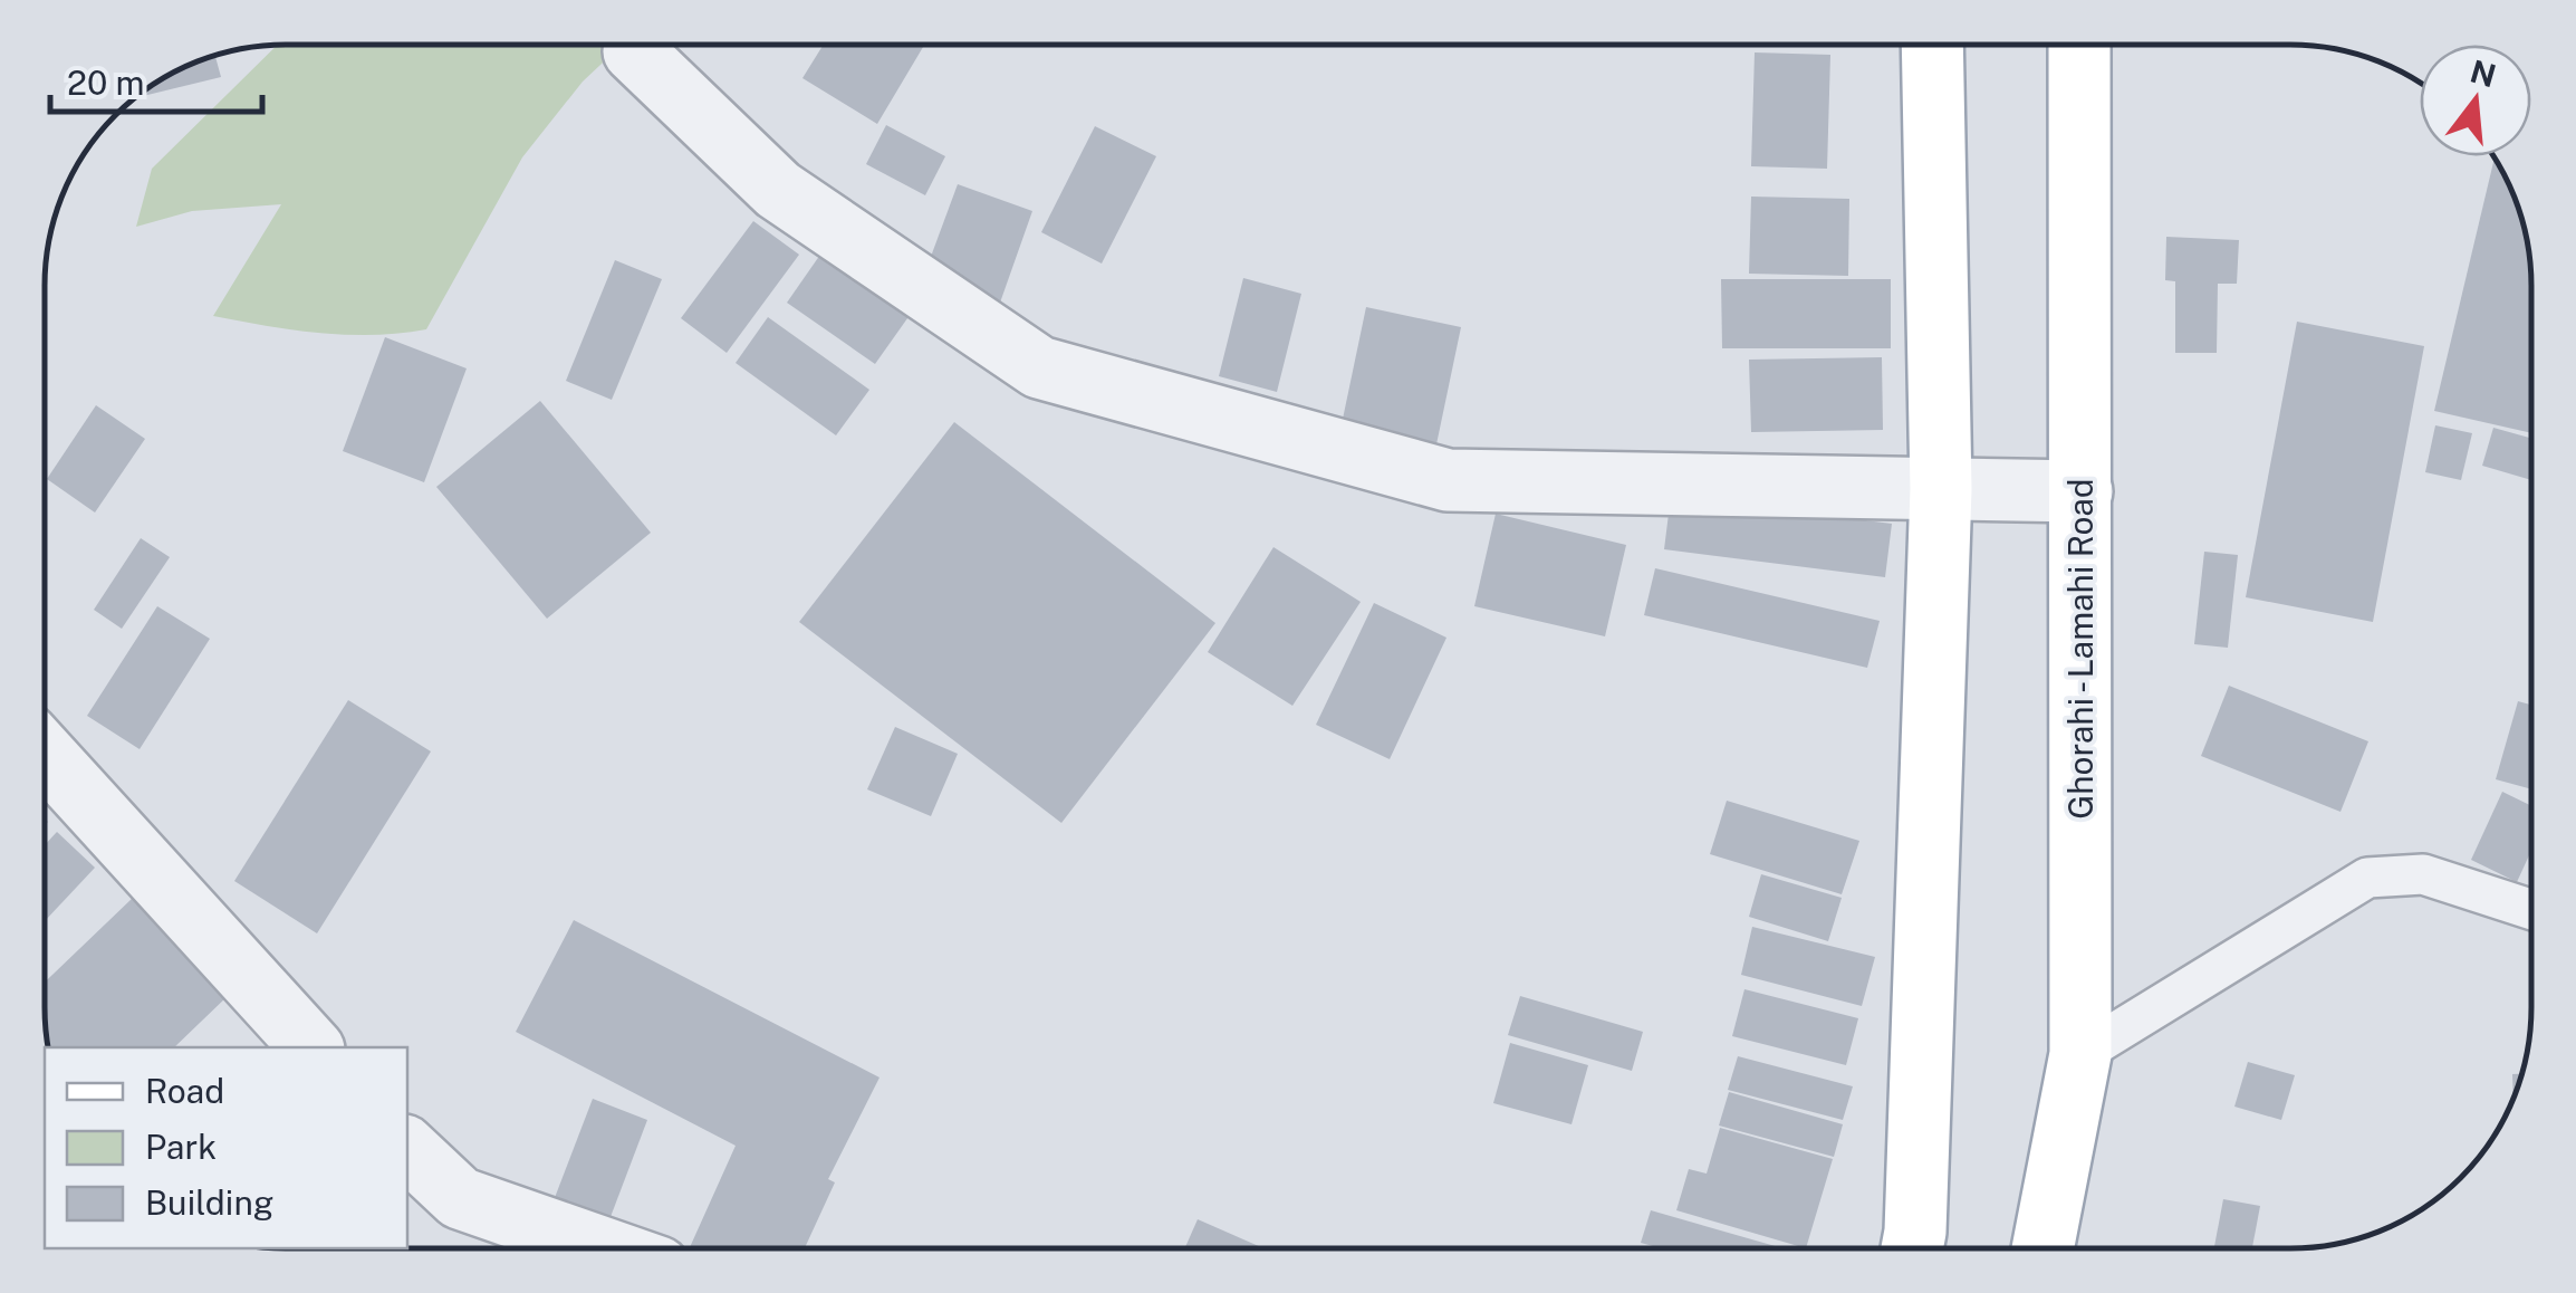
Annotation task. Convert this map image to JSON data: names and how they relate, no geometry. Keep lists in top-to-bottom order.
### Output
{
  "streets": {
    "main road": ["Ghorahi - Lamahi Road"]
  },
  "legend": ["Road", "Park", "Building"],
  "scale_bar": "20 m",
  "north": "top"
}
